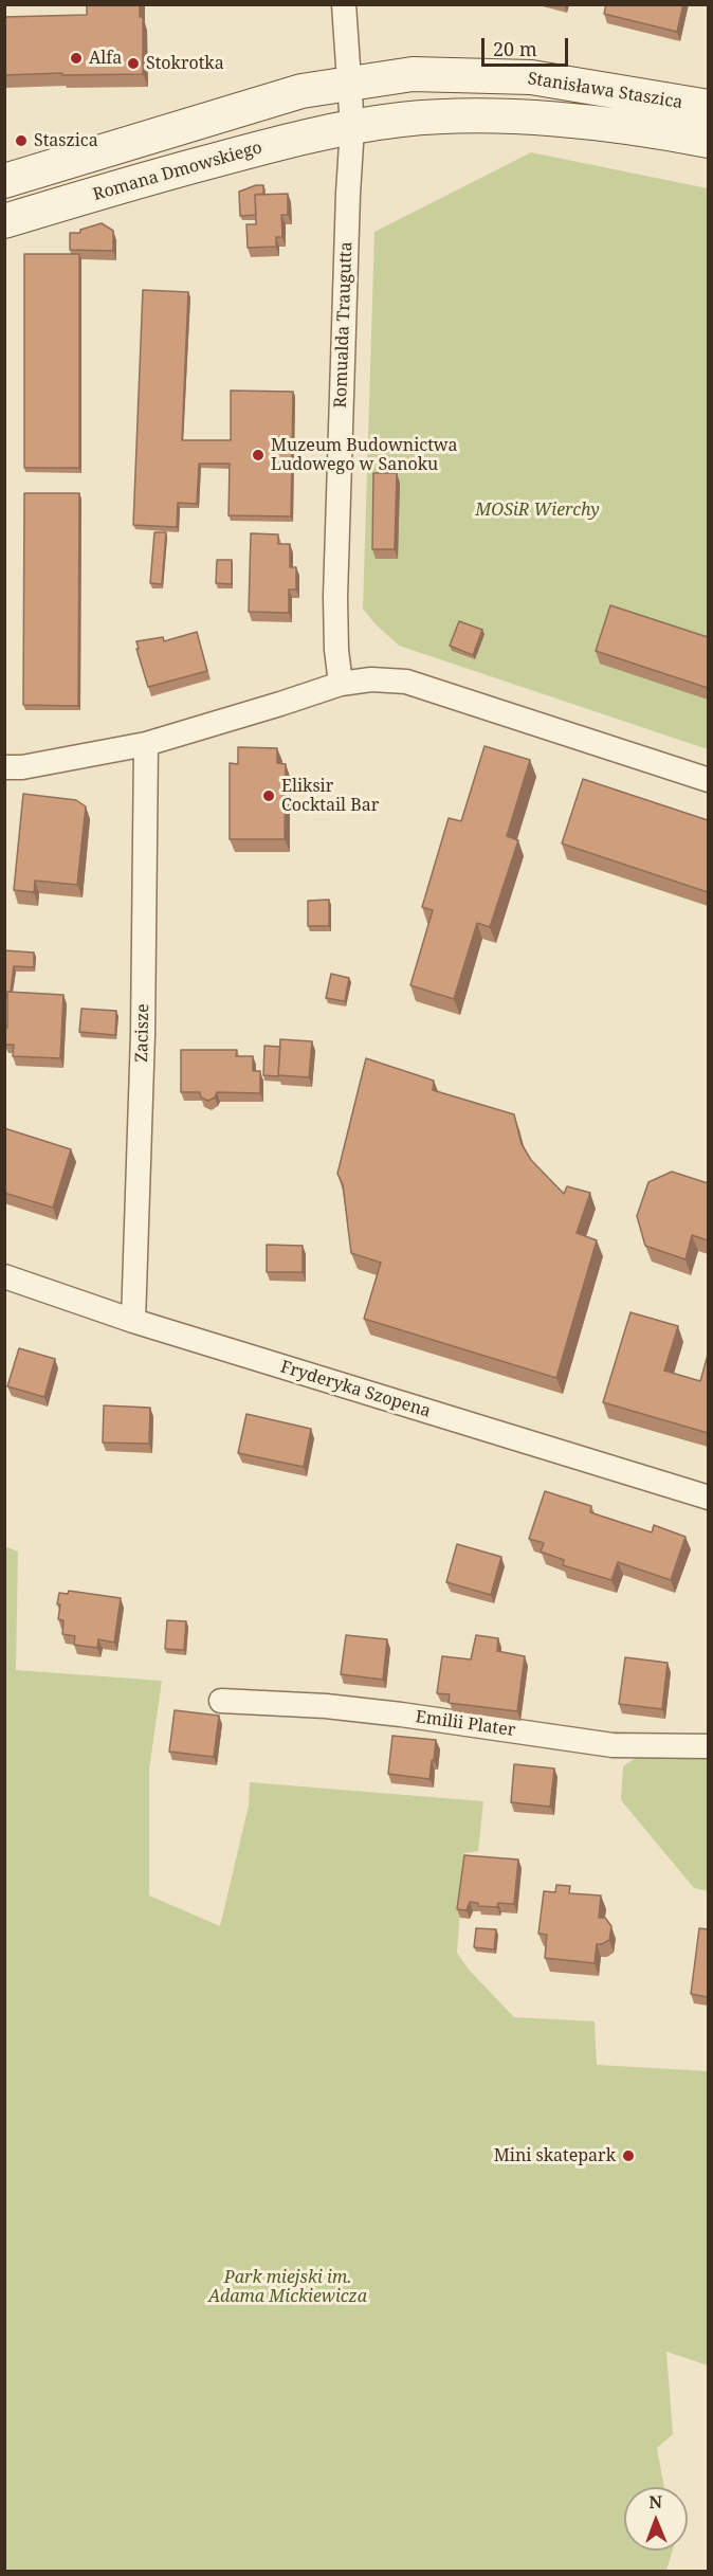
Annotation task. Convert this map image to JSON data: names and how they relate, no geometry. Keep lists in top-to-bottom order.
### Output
{
  "streets": {
    "main road": ["Stanisława Staszica", "Romana Dmowskiego"],
    "street": [
      "Romualda Traugutta",
      "Zacisze",
      "Fryderyka Szopena",
      "Emilii Plater"
    ]
  },
  "crossings": [
    ["Stanisława Staszica", "Romana Dmowskiego"],
    ["Stanisława Staszica", "Romualda Traugutta"],
    ["Romana Dmowskiego", "Romualda Traugutta"],
    ["Zacisze", "Fryderyka Szopena"]
  ],
  "parks": ["MOSiR Wierchy", "Park miejski im. Adama Mickiewicza"],
  "places": [
    "Alfa",
    "Stokrotka",
    "Staszica",
    "Muzeum Budownictwa Ludowego w Sanoku",
    "Eliksir Cocktail Bar",
    "Mini skatepark"
  ],
  "scale_bar": "20 m",
  "north": "top"
}
